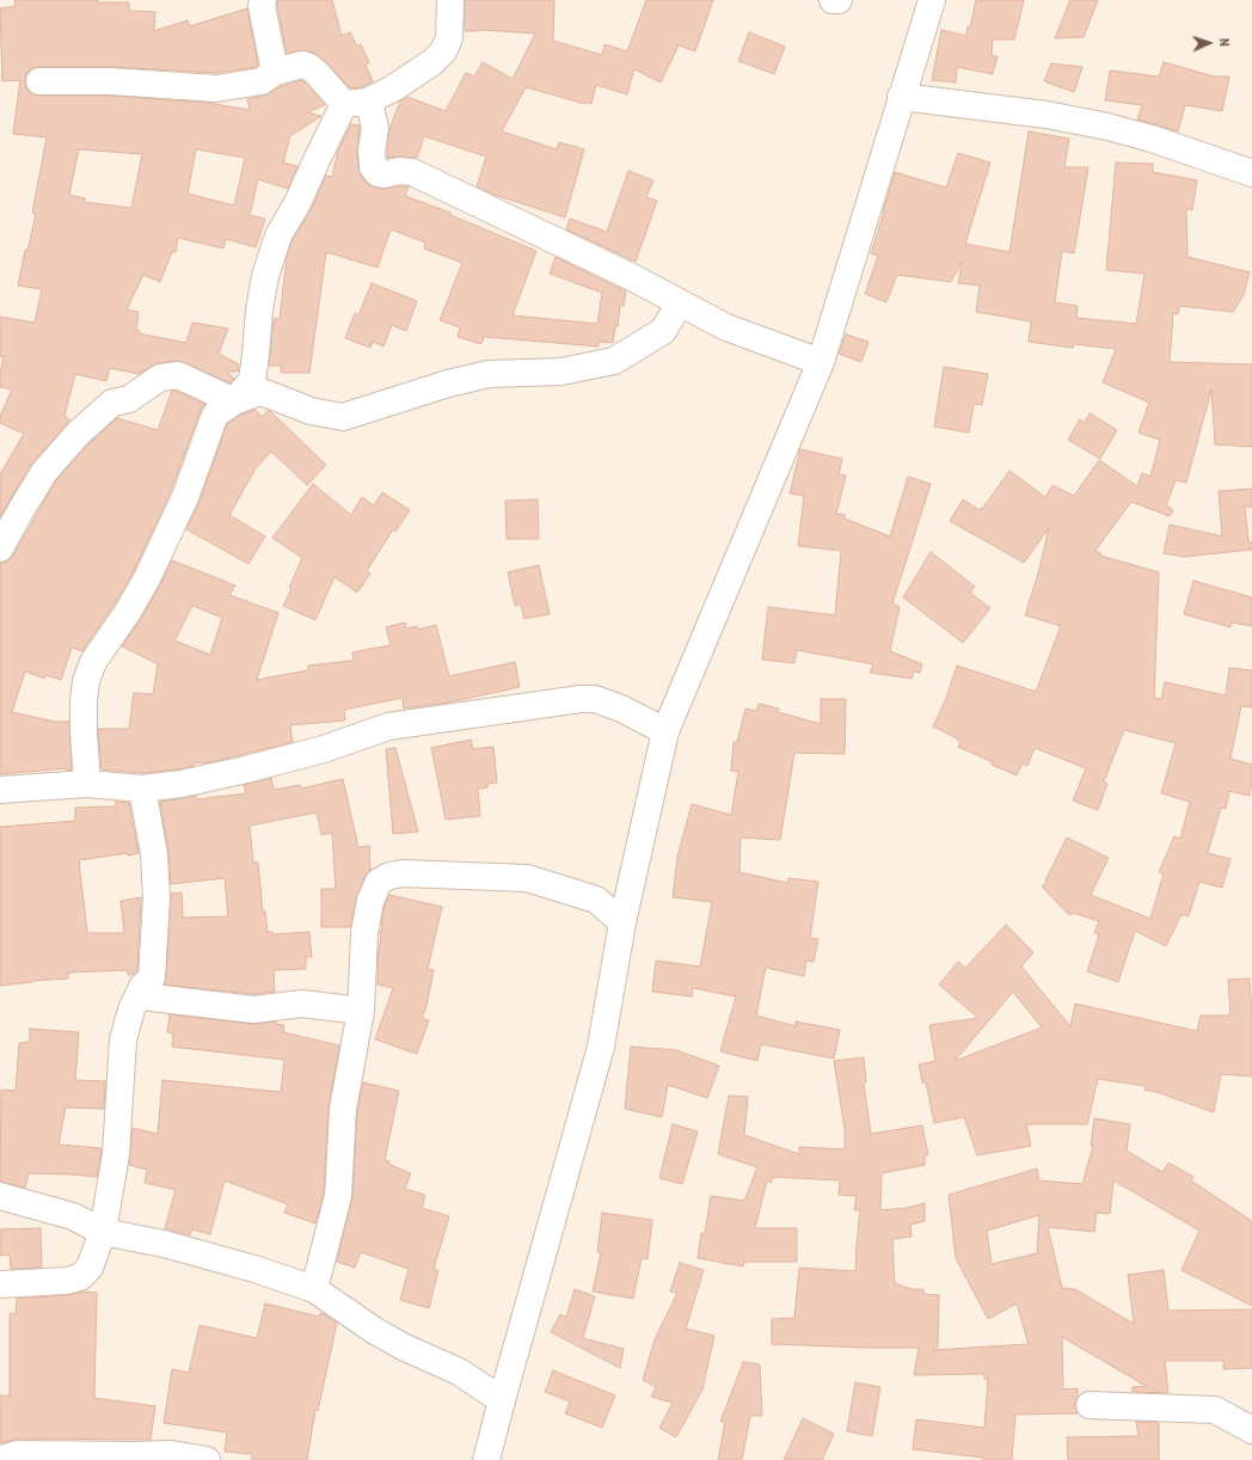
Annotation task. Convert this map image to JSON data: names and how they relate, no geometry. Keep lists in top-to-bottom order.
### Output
{
  "north": "right"
}
